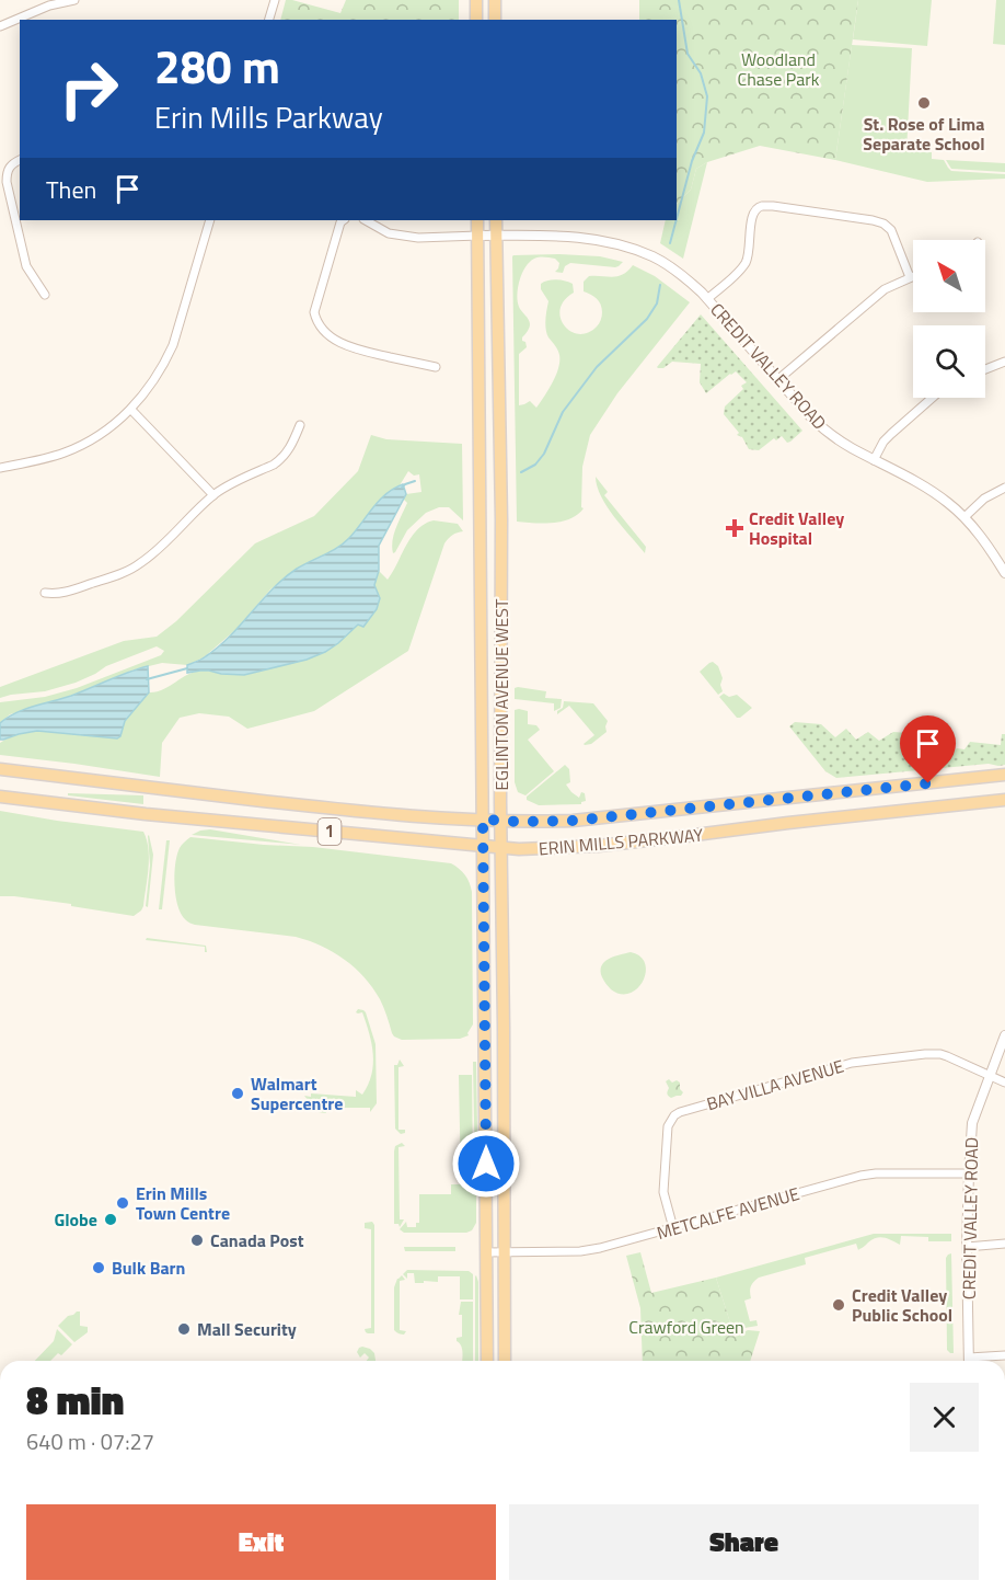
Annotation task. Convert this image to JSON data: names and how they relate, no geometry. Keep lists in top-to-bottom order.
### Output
{
  "streets": {
    "main road": ["EGLINTON AVENUE WEST", "1", "ERIN MILLS PARKWAY"],
    "street": ["CREDIT VALLEY ROAD", "BAY VILLA AVENUE", "METCALFE AVENUE"]
  },
  "crossings": [
    ["CREDIT VALLEY ROAD", "EGLINTON AVENUE WEST"],
    ["CREDIT VALLEY ROAD", "BAY VILLA AVENUE"],
    ["CREDIT VALLEY ROAD", "METCALFE AVENUE"],
    ["EGLINTON AVENUE WEST", "ERIN MILLS PARKWAY"],
    ["EGLINTON AVENUE WEST", "METCALFE AVENUE"],
    ["BAY VILLA AVENUE", "METCALFE AVENUE"]
  ],
  "parks": ["Woodland Chase Park", "Crawford Green"],
  "places": {
    "other": [
      "St. Rose of Lima Separate School",
      "Walmart Supercentre",
      "Erin Mills Town Centre",
      "Globe",
      "Canada Post",
      "Bulk Barn",
      "Credit Valley Public School",
      "Mall Security"
    ],
    "health": ["Credit Valley Hospital"]
  },
  "north": "top left",
  "page": {
    "turn": ["280 m", "Erin Mills Parkway"],
    "then": "Then",
    "heading": ["8 min", "640 m · 07:27"],
    "buttons": ["Exit", "Share"]
  }
}
